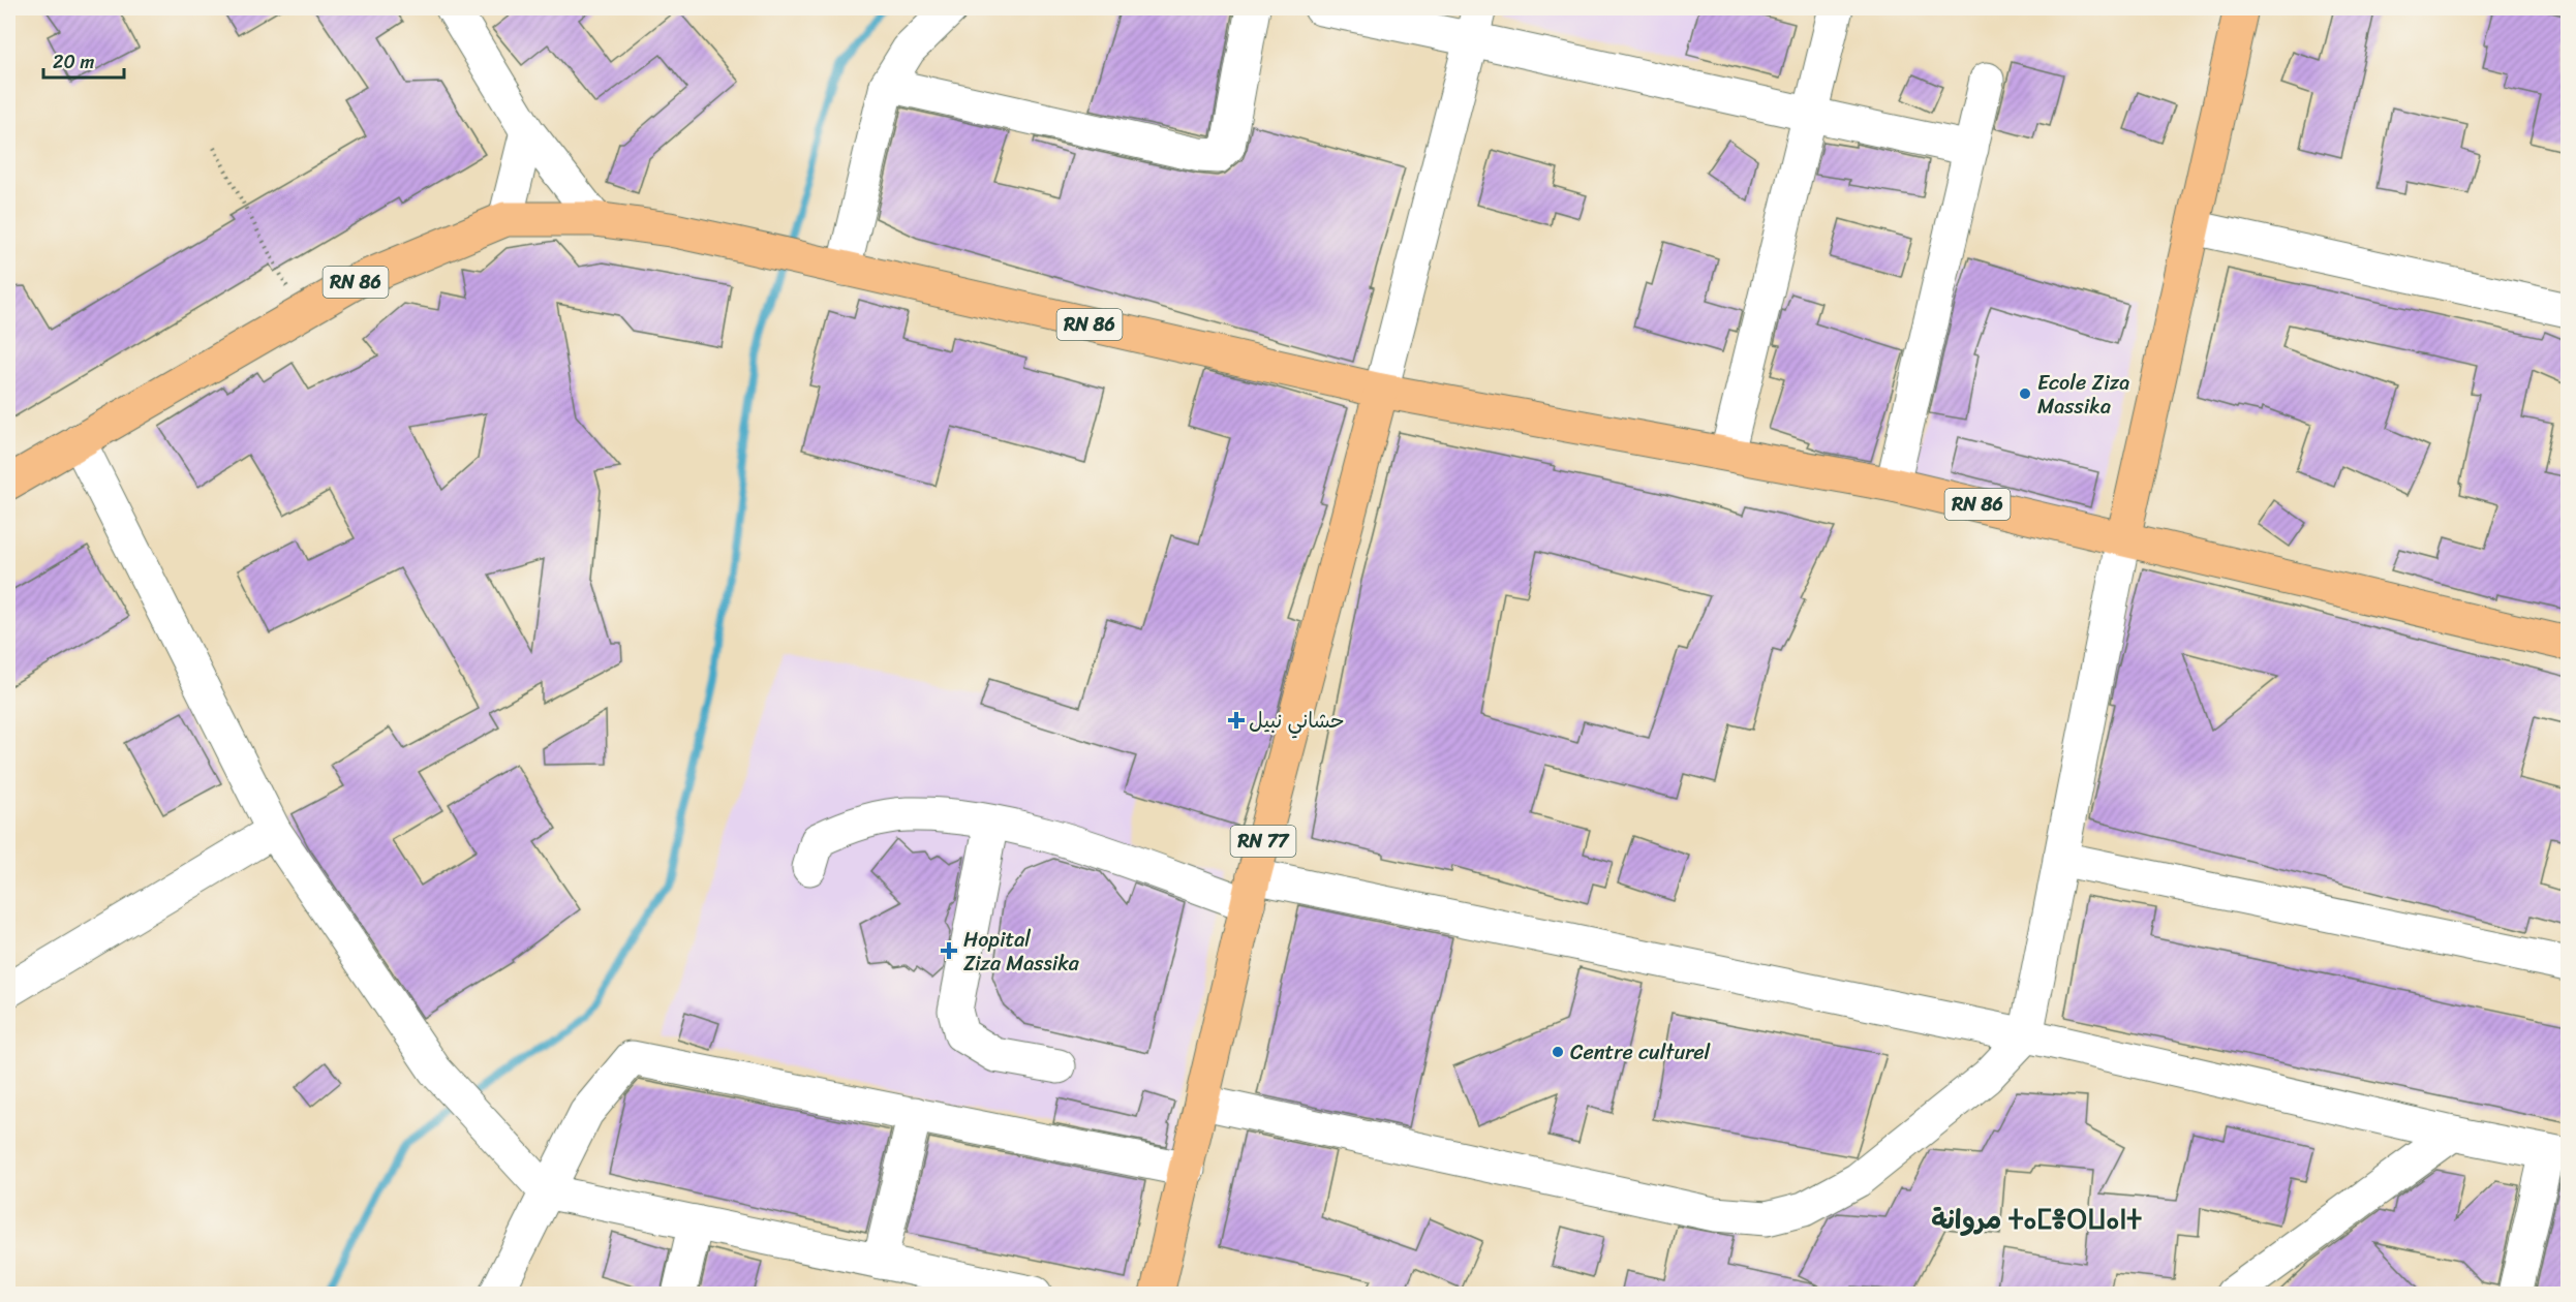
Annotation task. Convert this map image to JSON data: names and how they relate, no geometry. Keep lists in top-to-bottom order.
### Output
{
  "streets": {
    "main road": ["RN 86", "RN 77"]
  },
  "crossings": [
    ["RN 86", "RN 77"]
  ],
  "districts": ["مروانة ⵜⴰⵎⴻⵔⵡⴰⵏⵜ"],
  "places": {
    "other": ["Ecole Ziza Massika", "Centre culturel"],
    "health": ["حشاني نبيل", "Hopital Ziza Massika"]
  },
  "scale_bar": "20 m"
}
